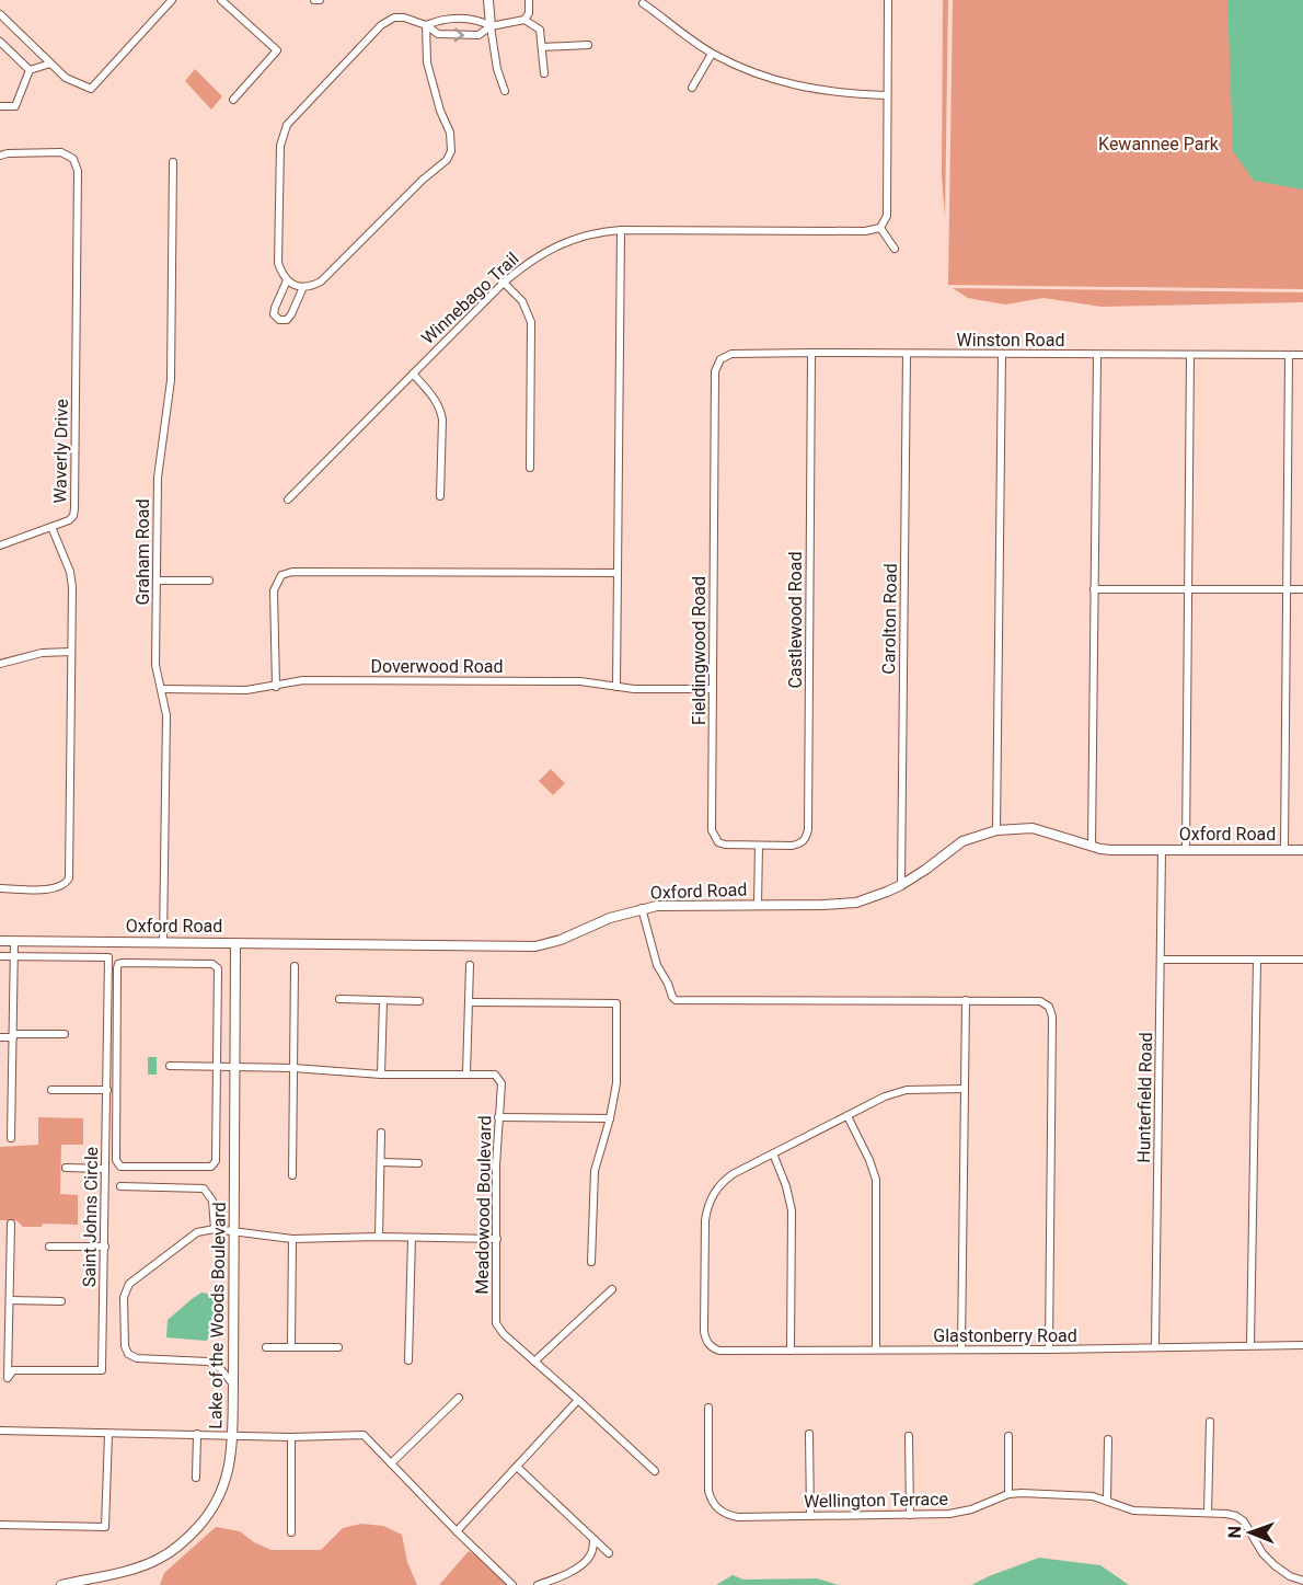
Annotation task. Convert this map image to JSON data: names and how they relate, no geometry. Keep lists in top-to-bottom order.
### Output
{
  "streets": {
    "street": [
      "Winnebago Trail",
      "Winston Road",
      "Waverly Drive",
      "Graham Road",
      "Carolton Road",
      "Castlewood Road",
      "Fieldingwood Road",
      "Doverwood Road",
      "Oxford Road",
      "Hunterfield Road",
      "Meadowood Boulevard",
      "Saint Johns Circle",
      "Lake of the Woods Boulevard",
      "Glastonberry Road",
      "Wellington Terrace"
    ]
  },
  "crossings": [
    ["Winston Road", "Carolton Road"],
    ["Winston Road", "Castlewood Road"],
    ["Winston Road", "Fieldingwood Road"],
    ["Graham Road", "Doverwood Road"],
    ["Graham Road", "Oxford Road"],
    ["Carolton Road", "Oxford Road"],
    ["Castlewood Road", "Fieldingwood Road"],
    ["Fieldingwood Road", "Doverwood Road"],
    ["Oxford Road", "Hunterfield Road"],
    ["Oxford Road", "Saint Johns Circle"],
    ["Oxford Road", "Lake of the Woods Boulevard"],
    ["Hunterfield Road", "Glastonberry Road"],
    ["Meadowood Boulevard", "Lake of the Woods Boulevard"]
  ],
  "parks": ["Kewannee Park"],
  "north": "left"
}
